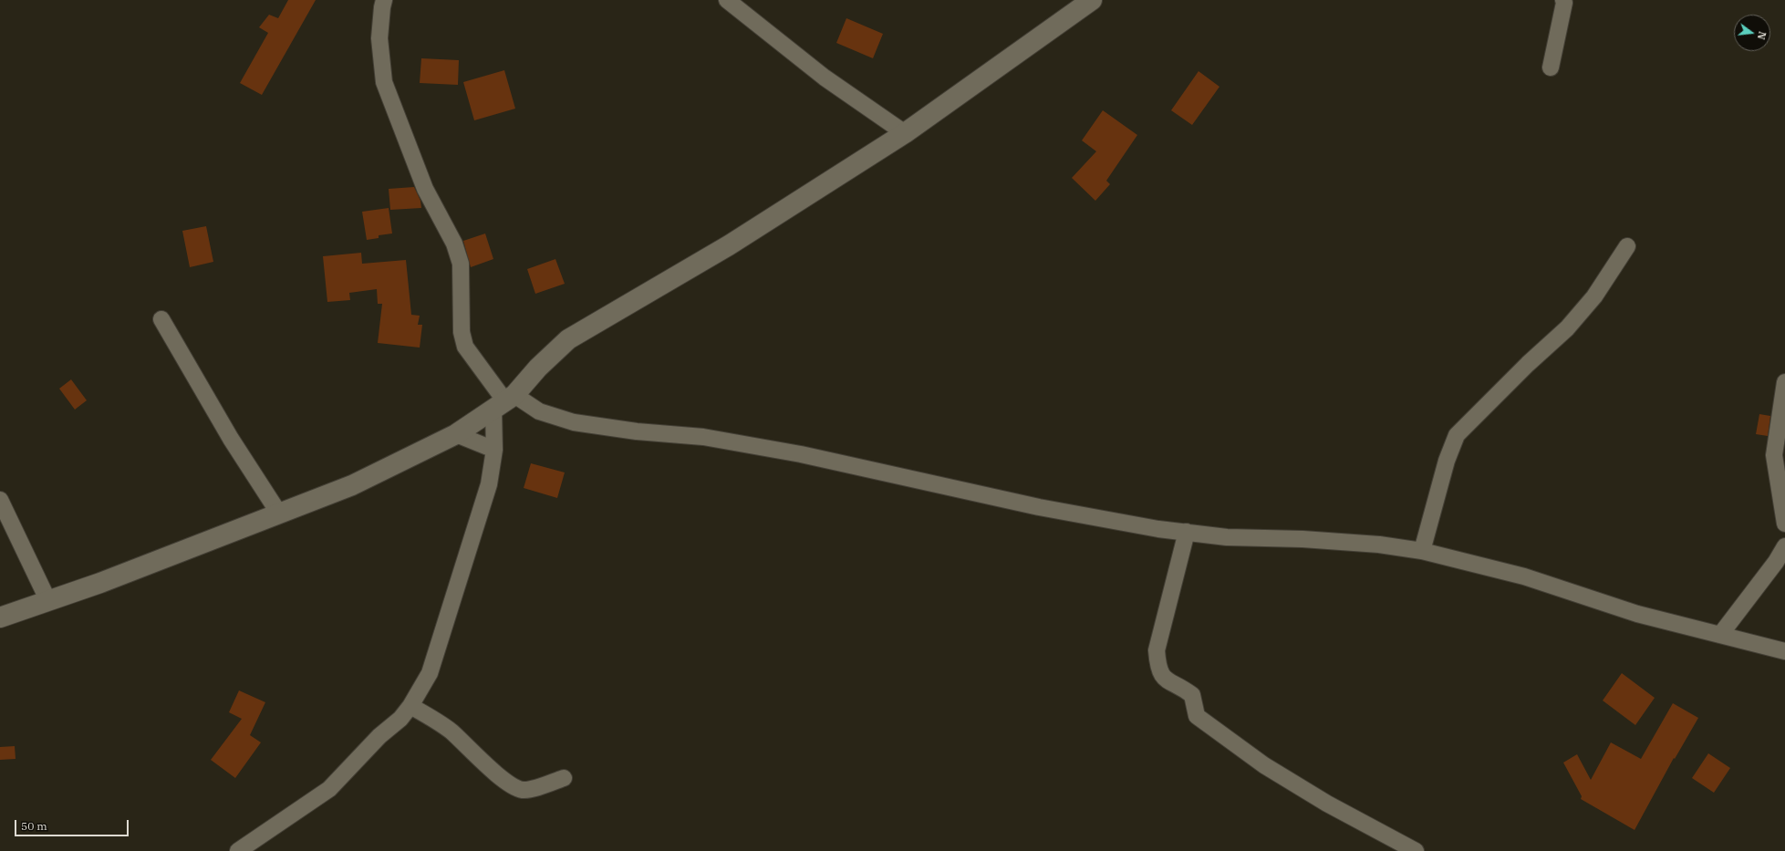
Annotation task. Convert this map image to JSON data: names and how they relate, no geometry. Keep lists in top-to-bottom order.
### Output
{
  "scale_bar": "50 m",
  "north": "right"
}
